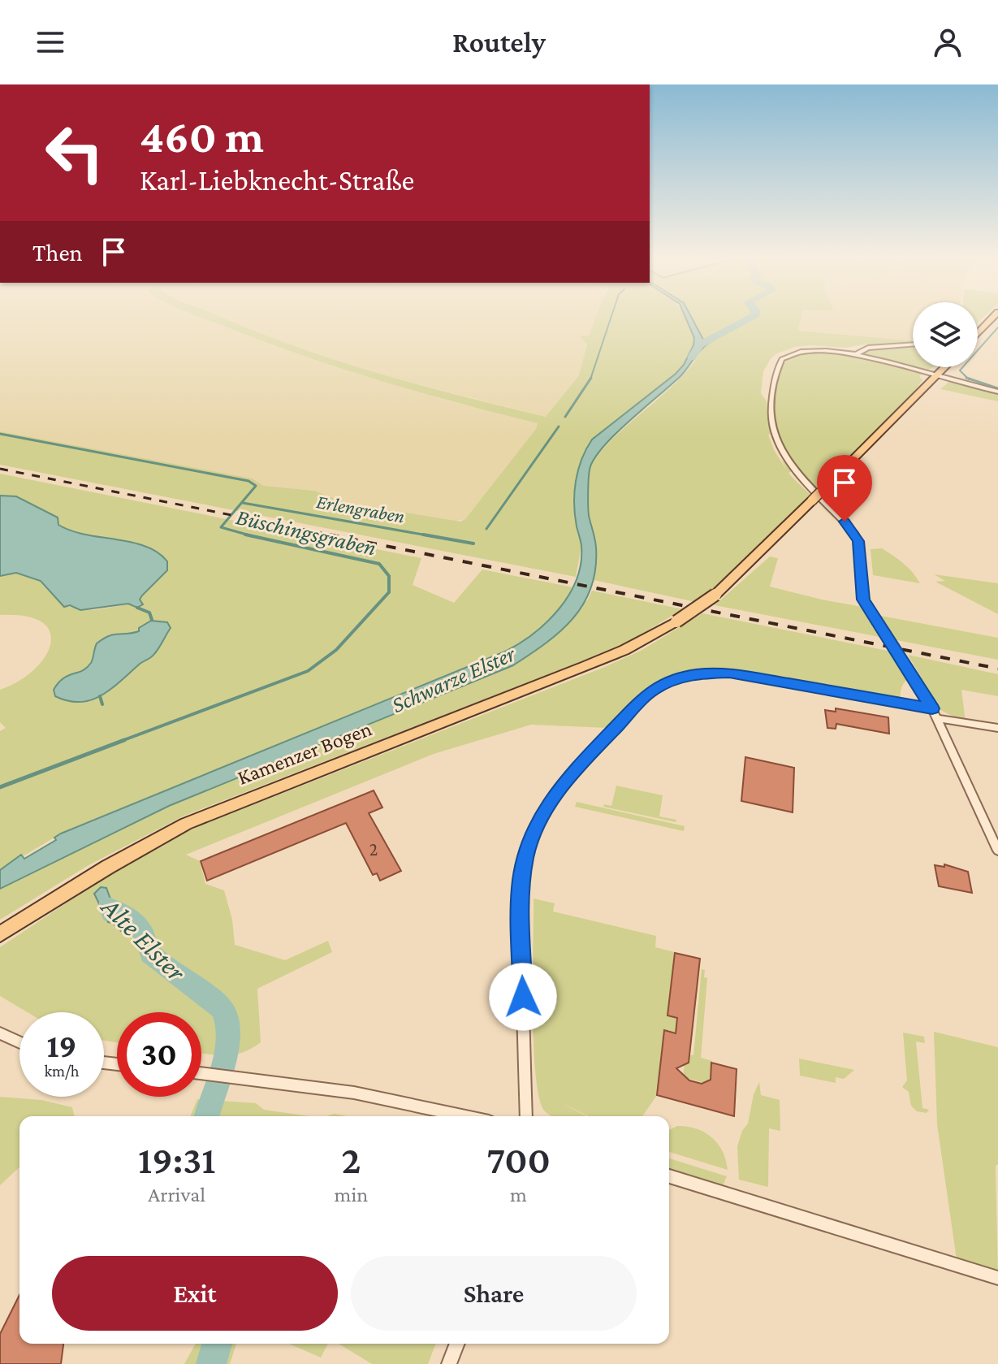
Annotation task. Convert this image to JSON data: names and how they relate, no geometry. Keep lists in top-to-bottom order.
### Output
{
  "streets": {
    "main road": ["Kamenzer Bogen"]
  },
  "water": [
    "Erlengraben",
    "Büschingsgraben",
    "Schwarze Elster",
    "Alte Elster"
  ],
  "house_numbers": ["2"],
  "page": {
    "header": "Routely",
    "turn": ["460 m", "Karl-Liebknecht-Straße"],
    "then": "Then",
    "speed": "19 km/h",
    "limit": "30",
    "eta": [
      "19:31",
      "Arrival",
      "2",
      "min",
      "700",
      "m"
    ],
    "buttons": ["Exit", "Share"]
  }
}
